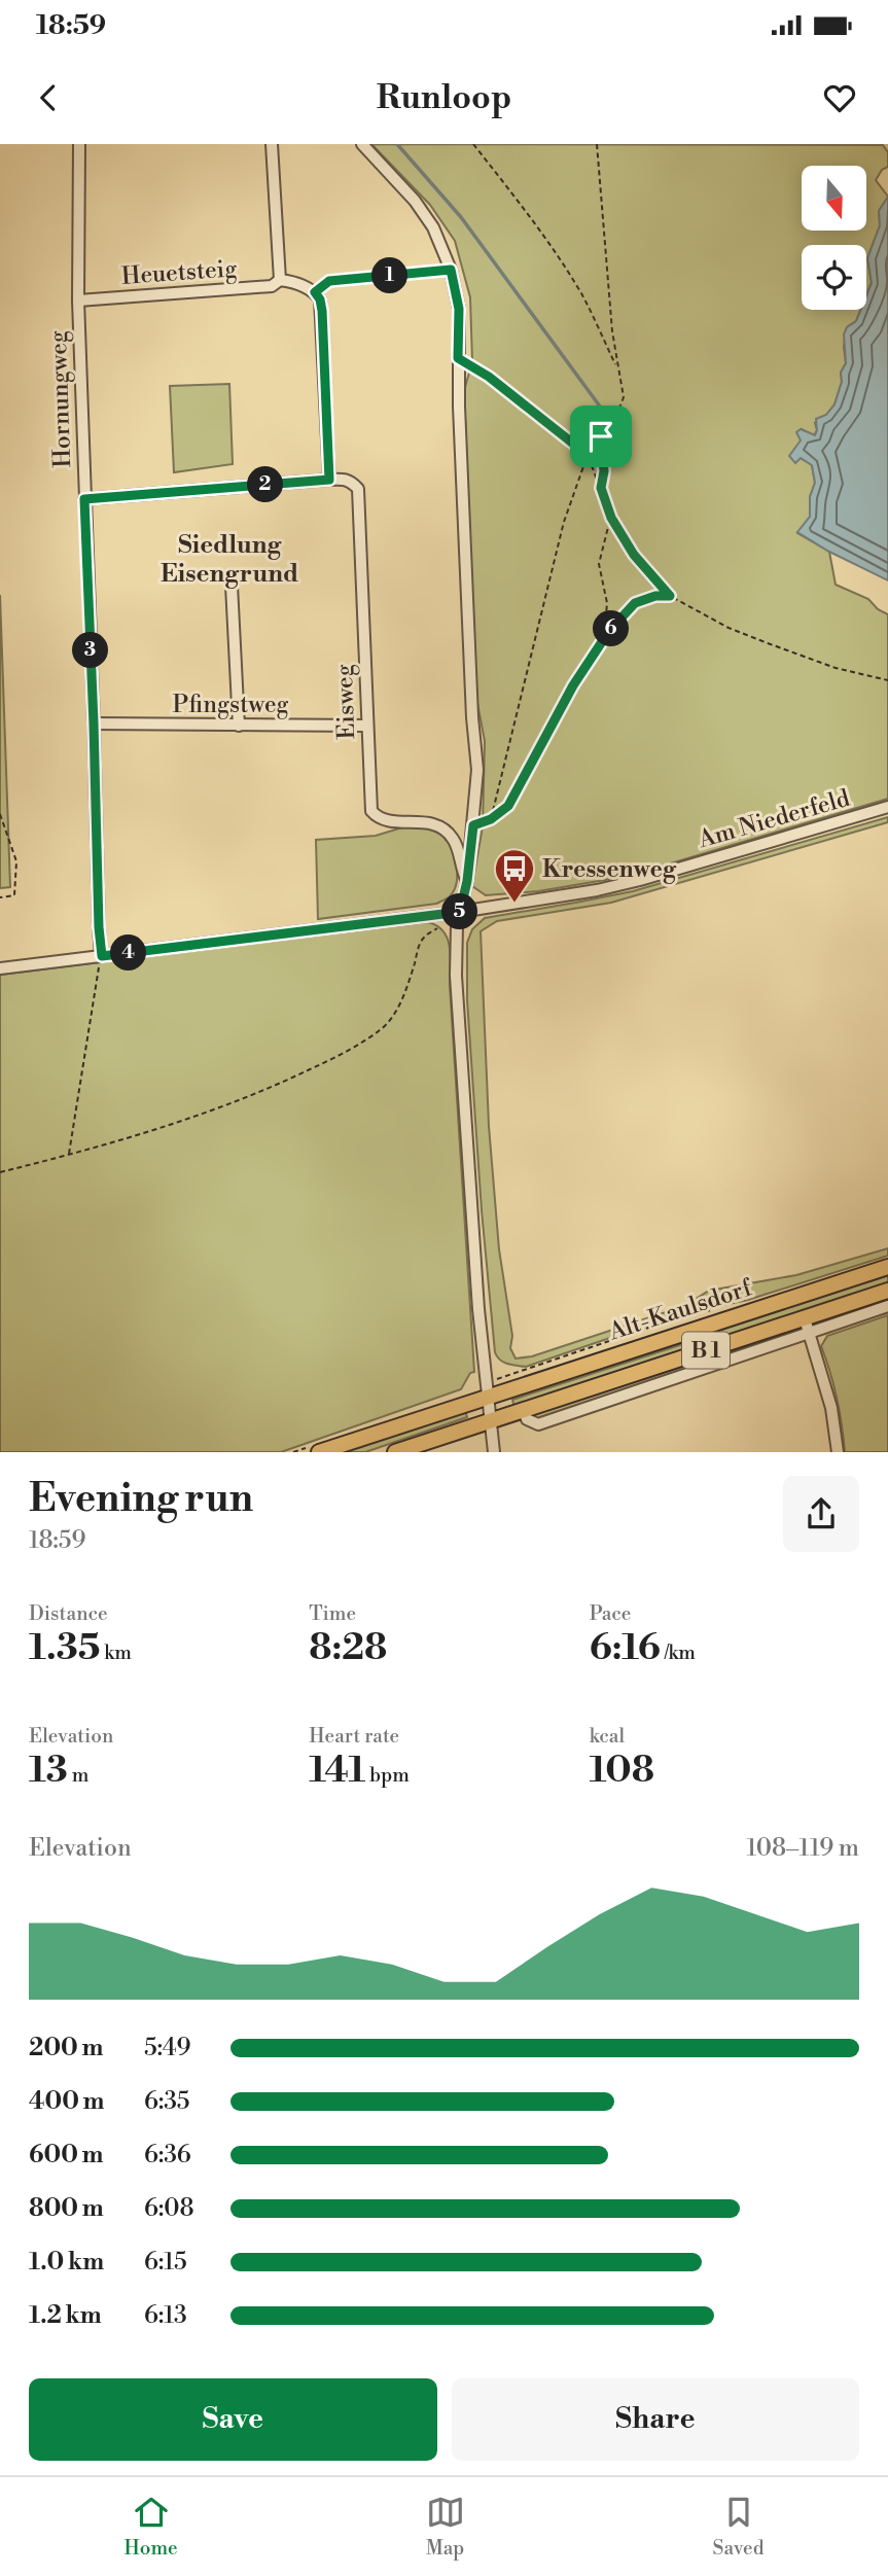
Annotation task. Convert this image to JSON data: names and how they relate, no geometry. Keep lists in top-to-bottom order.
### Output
{
  "streets": {
    "main road": ["Alt-Kaulsdorf", "B 1"],
    "street": [
      "Heuetsteig",
      "Hornungweg",
      "Eisweg",
      "Pfingstweg",
      "Am Niederfeld"
    ]
  },
  "crossings": [
    ["Heuetsteig", "Hornungweg"],
    ["Hornungweg", "Pfingstweg"],
    ["Hornungweg", "Am Niederfeld"],
    ["Eisweg", "Pfingstweg"],
    ["Alt-Kaulsdorf", "B 1"]
  ],
  "districts": ["Siedlung Eisengrund"],
  "places": {
    "bus stop": ["Kressenweg"]
  },
  "north": "bottom",
  "page": {
    "status": "18:59",
    "header": "Runloop",
    "pins": [
      "1",
      "2",
      "6",
      "3",
      "5",
      "4"
    ],
    "heading": ["Evening run", "18:59"],
    "stats": [
      ["Distance", "1.35 km"],
      ["Time", "8:28"],
      ["Pace", "6:16 /km"],
      ["Elevation", "13 m"],
      ["Heart rate", "141 bpm"],
      ["kcal", "108"]
    ],
    "chart": ["Elevation", "108–119 m"],
    "list": [
      {
        "name": "200 m",
        "note": "5:49"
      },
      {
        "name": "400 m",
        "note": "6:35"
      },
      {
        "name": "600 m",
        "note": "6:36"
      },
      {
        "name": "800 m",
        "note": "6:08"
      },
      {
        "name": "1.0 km",
        "note": "6:15"
      },
      {
        "name": "1.2 km",
        "note": "6:13"
      }
    ],
    "buttons": ["Save", "Share"],
    "tabs": ["Home", "Map", "Saved"]
  }
}
